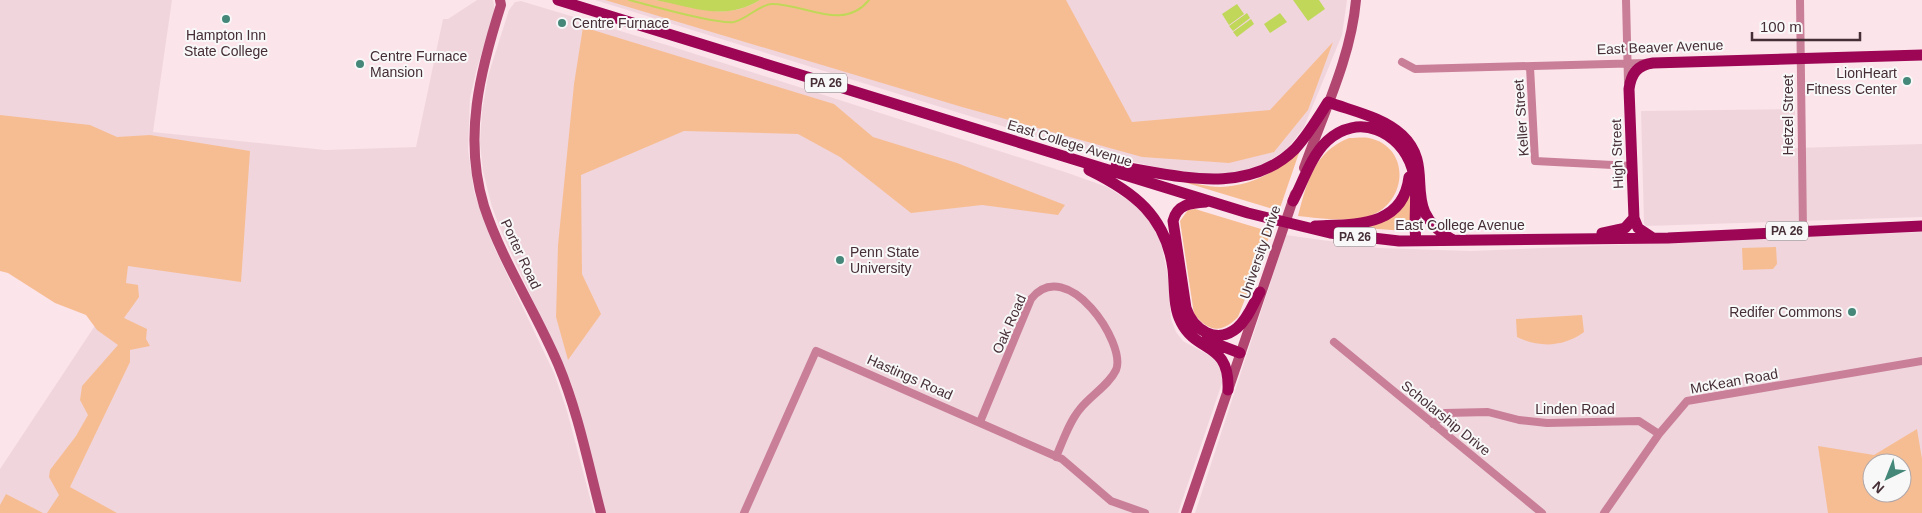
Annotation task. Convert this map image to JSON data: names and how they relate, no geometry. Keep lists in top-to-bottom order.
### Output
{
  "streets": {
    "main road": [
      "East Beaver Avenue",
      "PA 26",
      "East College Avenue",
      "High Street",
      "University Drive",
      "Porter Road"
    ],
    "street": [
      "Hetzel Street",
      "Keller Street",
      "Oak Road",
      "Hastings Road",
      "McKean Road",
      "Linden Road",
      "Scholarship Drive"
    ]
  },
  "crossings": [
    ["East Beaver Avenue", "Hetzel Street"],
    ["East Beaver Avenue", "Keller Street"],
    ["East Beaver Avenue", "High Street"],
    ["Hetzel Street", "East College Avenue"],
    ["Keller Street", "High Street"],
    ["East College Avenue", "High Street"],
    ["Oak Road", "Hastings Road"],
    ["McKean Road", "Linden Road"],
    ["Linden Road", "Scholarship Drive"]
  ],
  "places": [
    "Hampton Inn State College",
    "Centre Furnace",
    "Centre Furnace Mansion",
    "LionHeart Fitness Center",
    "Penn State University",
    "Redifer Commons"
  ],
  "scale_bar": "100 m",
  "north": "bottom left"
}
